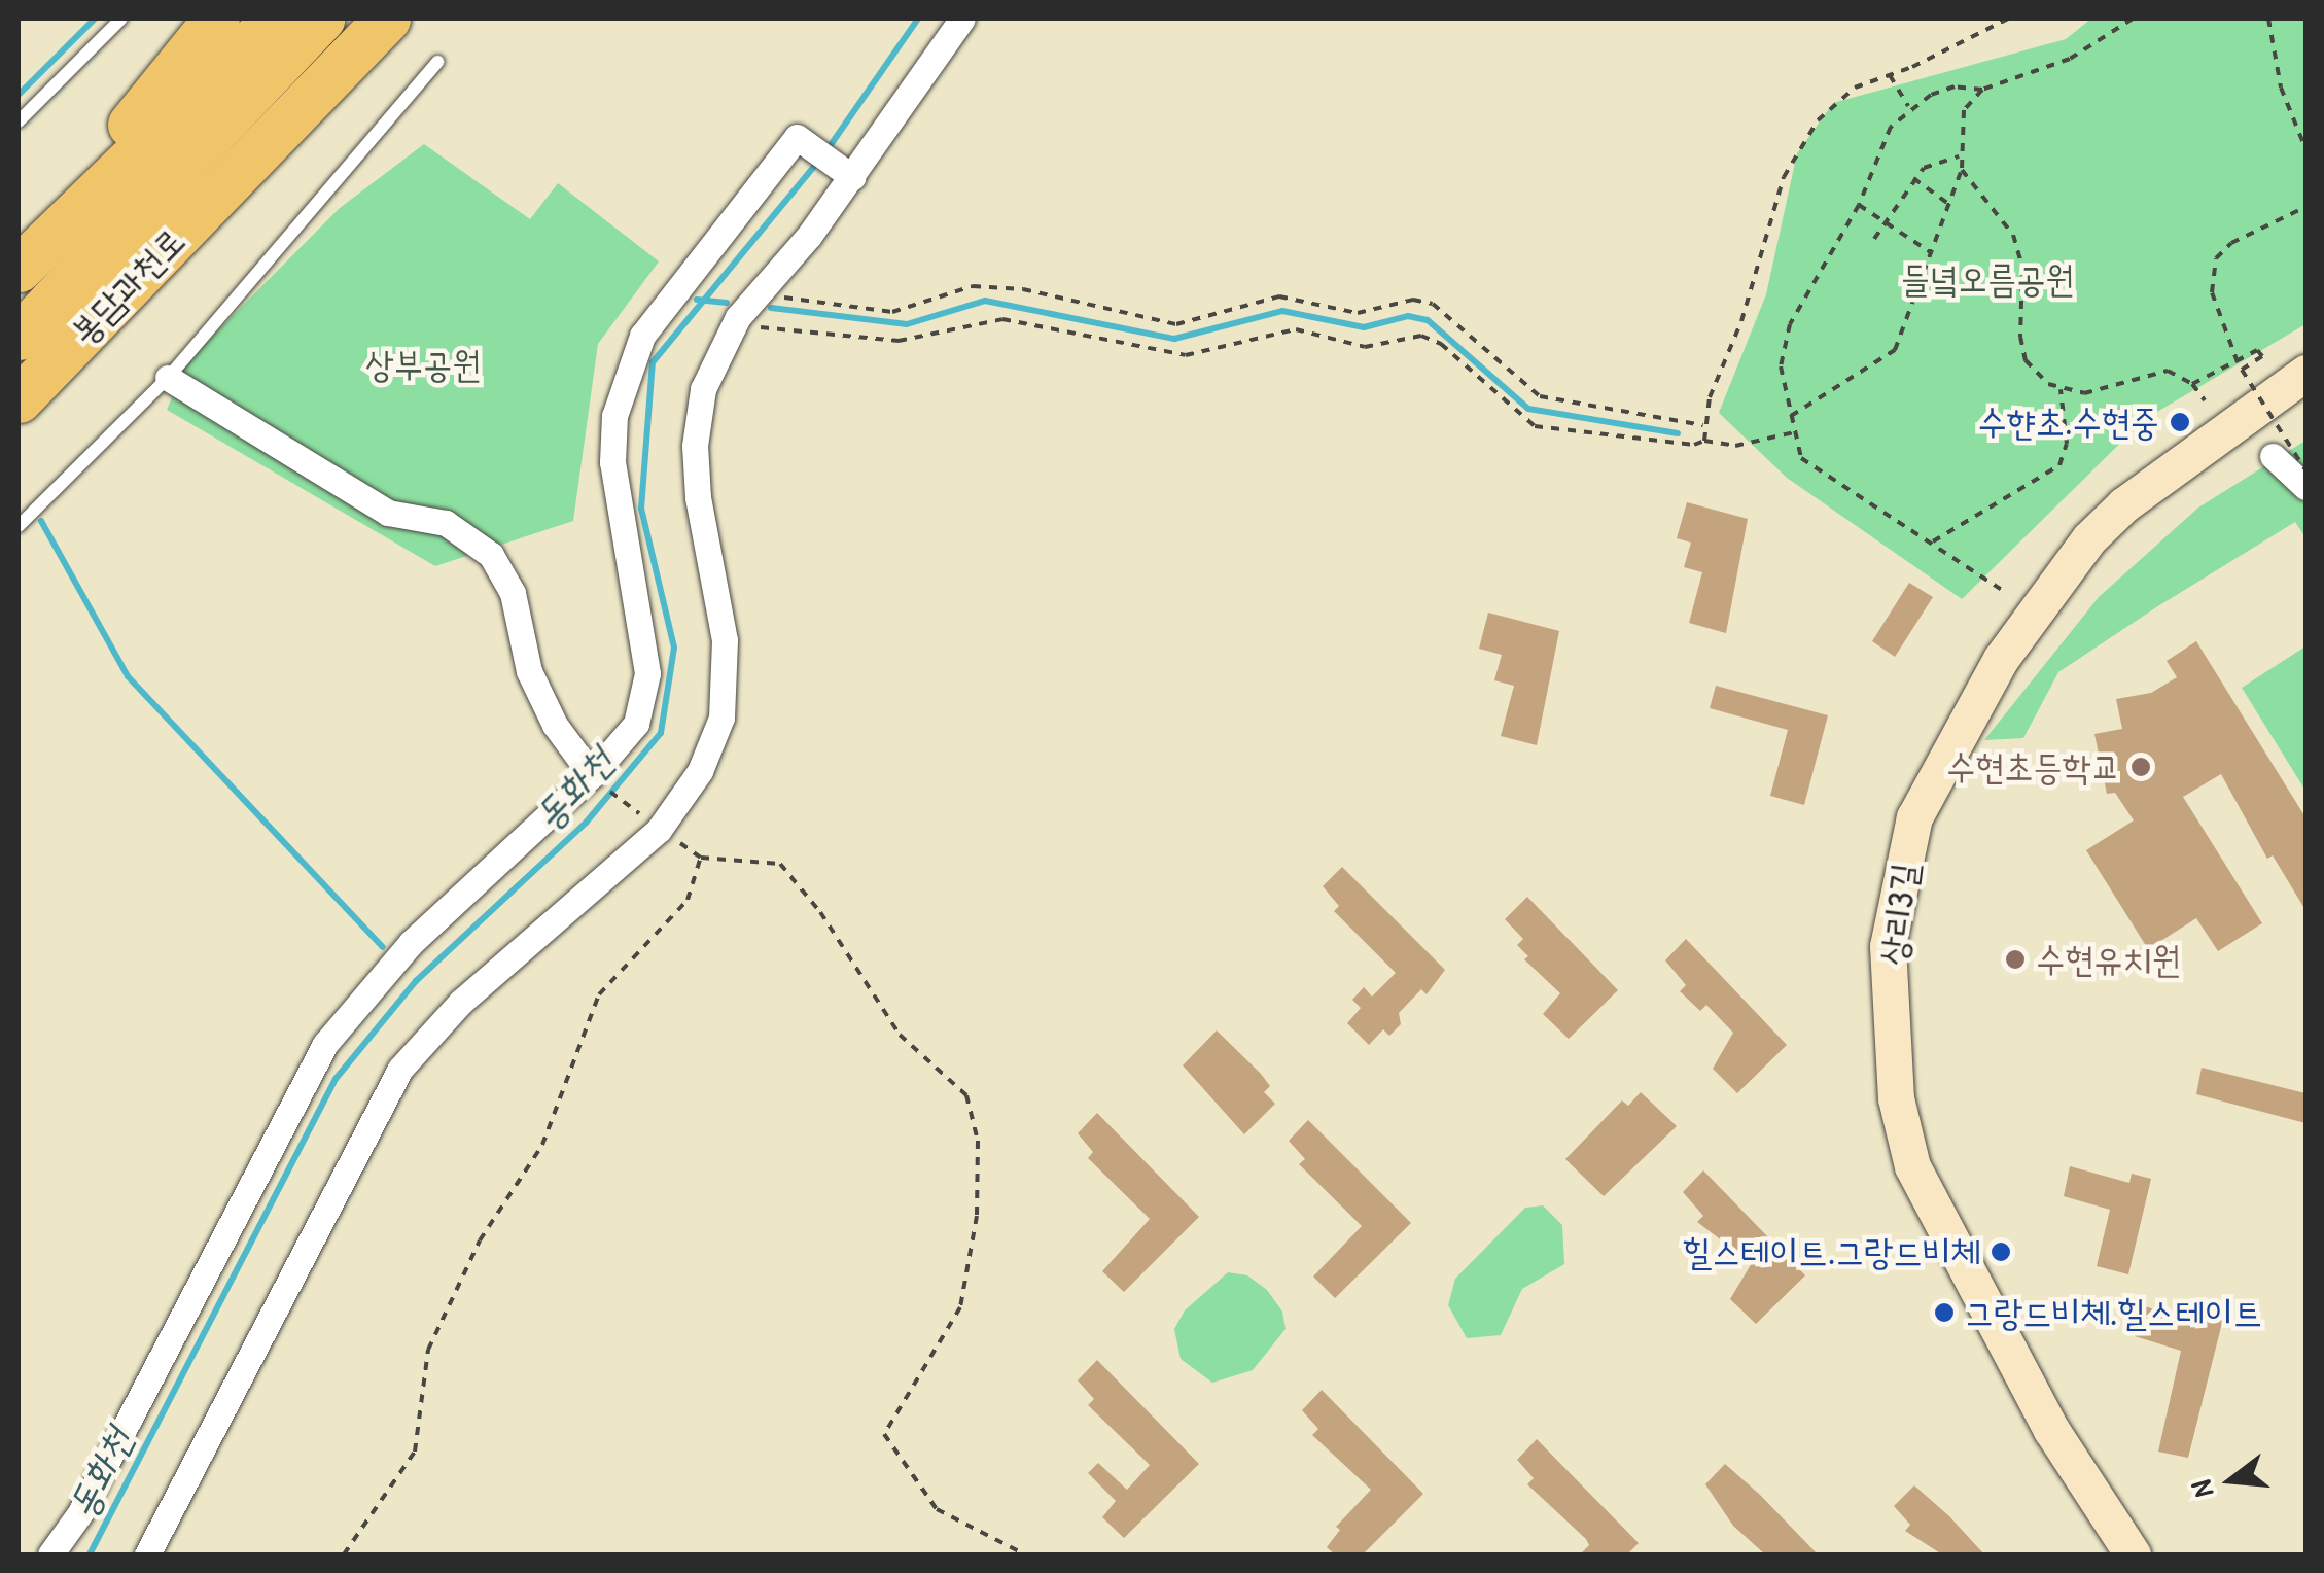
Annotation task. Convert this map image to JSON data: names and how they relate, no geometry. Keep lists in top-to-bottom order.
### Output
{
  "streets": {
    "highway": ["봉담과천로"],
    "street": ["상리3길"]
  },
  "water": ["동화천"],
  "parks": ["들녘오름공원", "상부공원"],
  "places": [
    "수햔초.수현중",
    "수현초등학교",
    "수현유치원",
    "힐스테이트.그랑드비체",
    "그랑드비체.힐스테이트"
  ],
  "north": "left"
}
